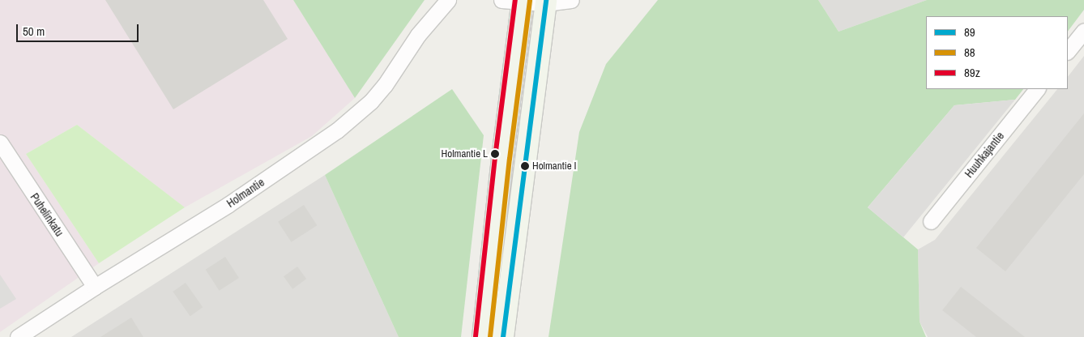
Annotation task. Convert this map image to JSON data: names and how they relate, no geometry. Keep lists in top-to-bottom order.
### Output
{
  "streets": {
    "street": ["Huuhkajantie", "Holmantie", "Puhelinkatu"]
  },
  "crossings": [
    ["Holmantie", "Puhelinkatu"]
  ],
  "places": ["Holmantie L", "Holmantie I"],
  "lines": ["transit line 89", "transit line 89z", "transit line 88"],
  "legend": ["89", "88", "89z"],
  "scale_bar": "50 m"
}
